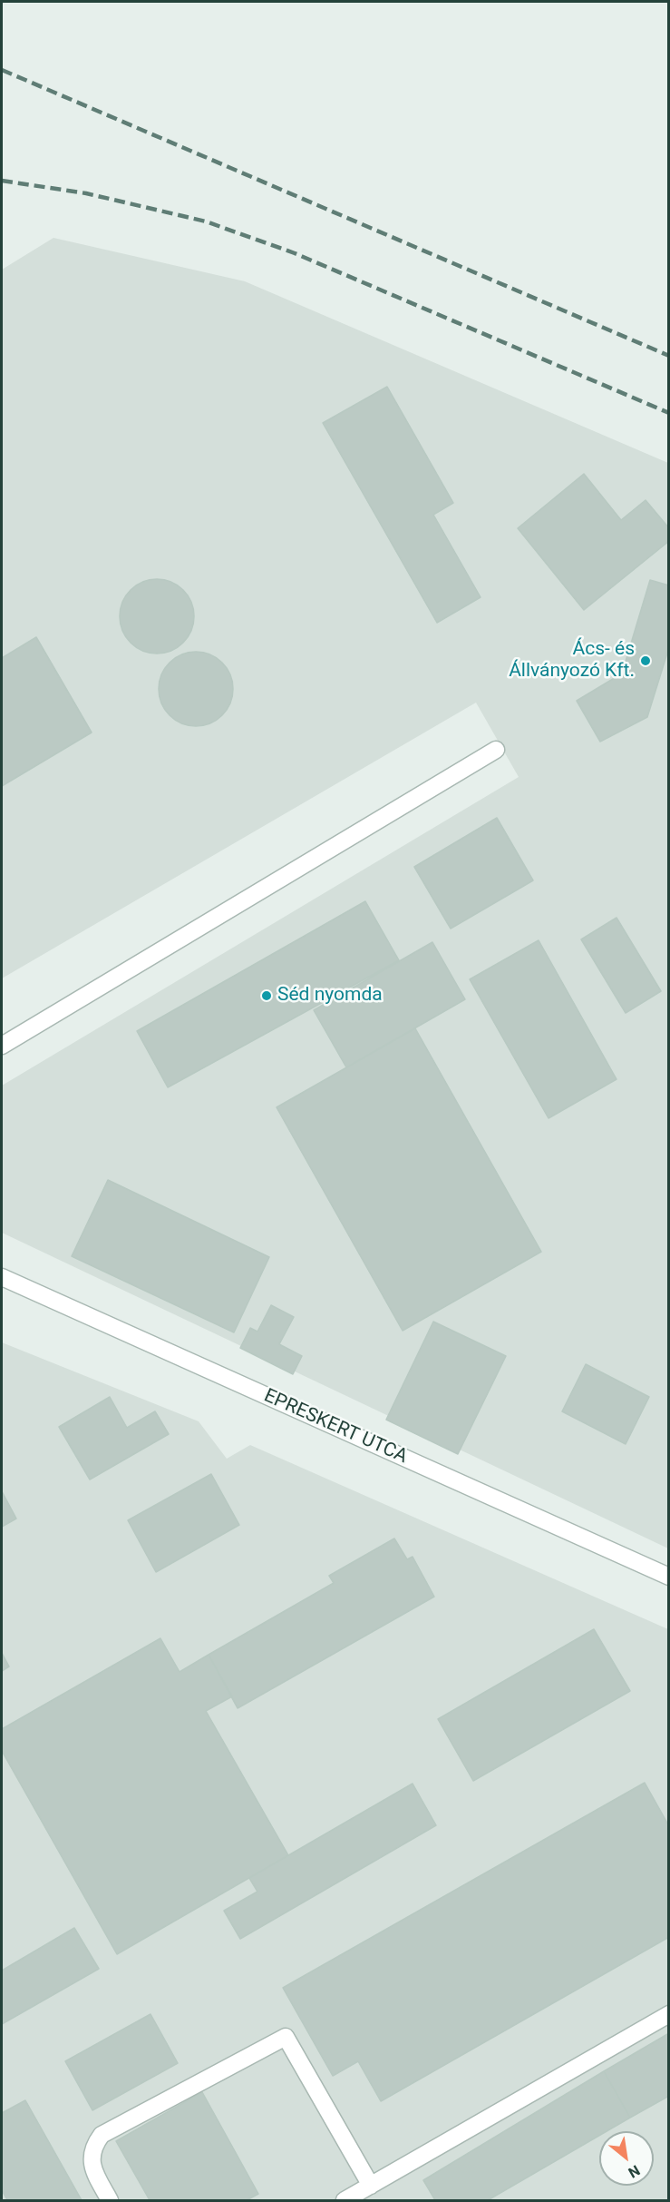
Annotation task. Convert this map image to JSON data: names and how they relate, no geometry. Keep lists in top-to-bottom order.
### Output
{
  "streets": {
    "street": ["EPRESKERT UTCA"]
  },
  "places": ["Ács- és Állványozó Kft.", "Séd nyomda"],
  "north": "bottom right"
}
